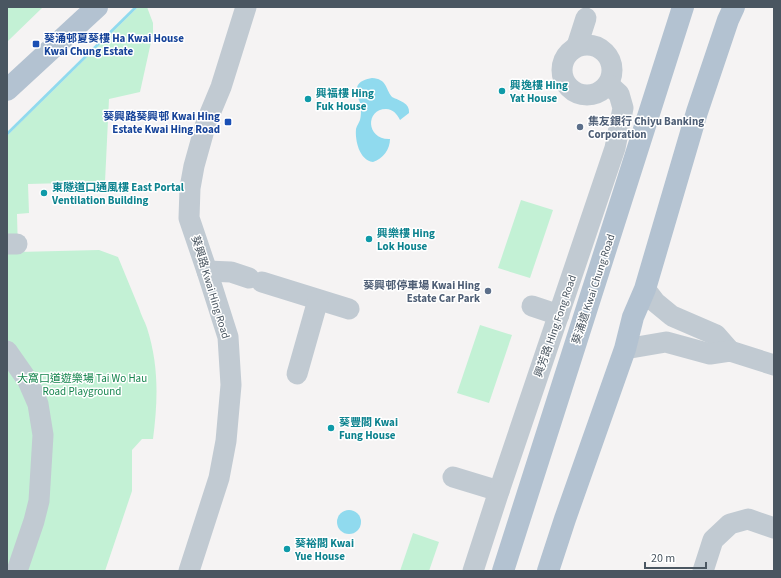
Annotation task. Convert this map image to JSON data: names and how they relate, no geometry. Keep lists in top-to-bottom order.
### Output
{
  "streets": {
    "main road": ["葵涌道 Kwai Chung Road"],
    "street": ["葵興路 Kwai Hing Road", "興芳路 Hing Fong Road"]
  },
  "parks": ["大窩口道遊樂場 Tai Wo Hau Road Playground"],
  "places": {
    "transit": ["葵涌邨夏葵樓 Ha Kwai House Kwai Chung Estate", "葵興路葵興邨 Kwai Hing Estate Kwai Hing Road"],
    "other": [
      "興逸樓 Hing Yat House",
      "興福樓 Hing Fuk House",
      "集友銀行 Chiyu Banking Corporation",
      "東隧道口通風樓 East Portal Ventilation Building",
      "興樂樓 Hing Lok House",
      "葵興邨停車場 Kwai Hing Estate Car Park",
      "葵豐閣 Kwai Fung House",
      "葵裕閣 Kwai Yue House"
    ]
  },
  "scale_bar": "20 m"
}
